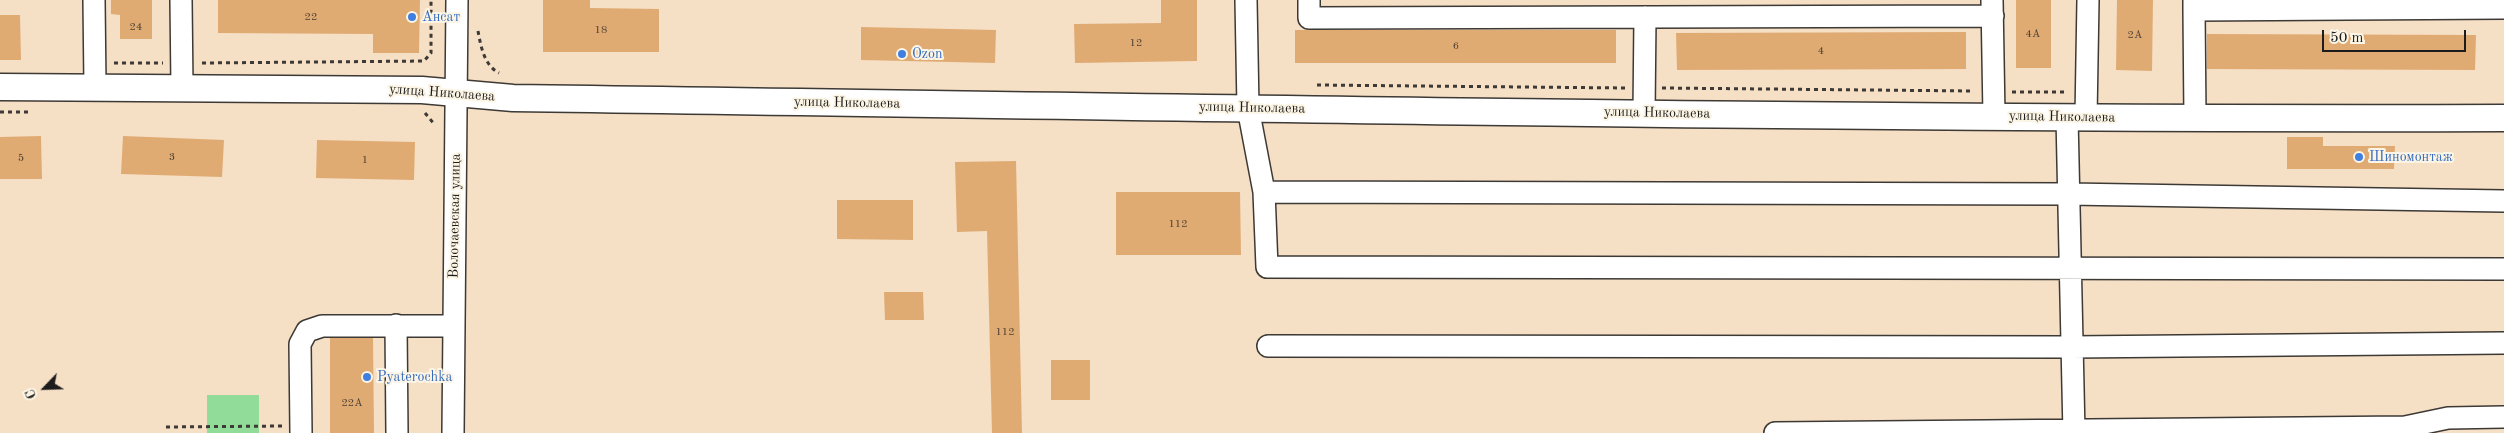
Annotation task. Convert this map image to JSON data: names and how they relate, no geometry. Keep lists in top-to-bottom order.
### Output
{
  "streets": {
    "main road": ["улица Николаева"],
    "street": ["Волочаевская улица"]
  },
  "crossings": [
    ["улица Николаева", "Волочаевская улица"]
  ],
  "places": [
    "Ансат",
    "Ozon",
    "Шиномонтаж",
    "Pyaterochka"
  ],
  "house_numbers": [
    "22",
    "24",
    "18",
    "4А",
    "2А",
    "12",
    "6",
    "4",
    "3",
    "5",
    "1",
    "112",
    "112",
    "22А"
  ],
  "scale_bar": "50 m",
  "north": "bottom left"
}
